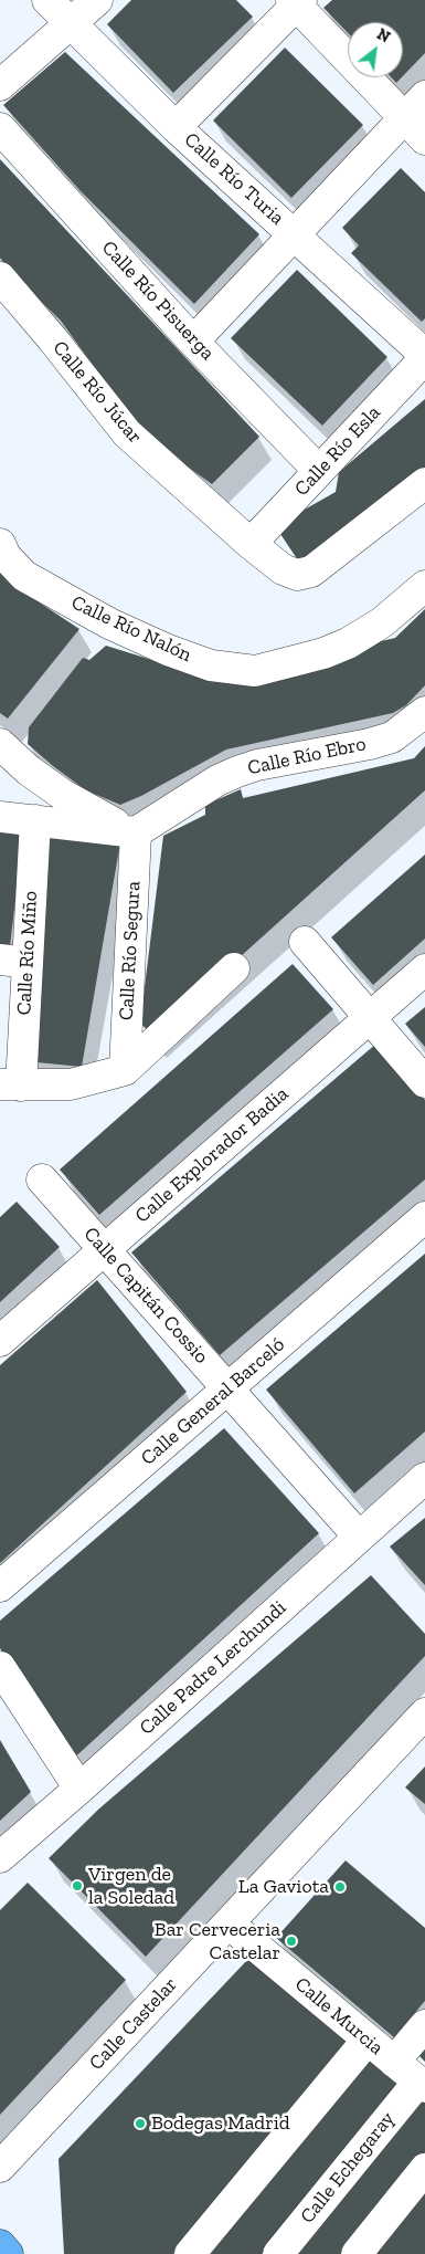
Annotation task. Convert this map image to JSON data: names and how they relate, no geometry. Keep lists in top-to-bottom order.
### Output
{
  "streets": {
    "street": [
      "Calle Río Turia",
      "Calle Río Pisuerga",
      "Calle Río Júcar",
      "Calle Río Esla",
      "Calle Río Nalón",
      "Calle Río Ebro",
      "Calle Río Segura",
      "Calle Río Miño",
      "Calle Explorador Badia",
      "Calle Capitán Cossio",
      "Calle General Barceló",
      "Calle Padre Lerchundi",
      "Calle Murcia",
      "Calle Castelar",
      "Calle Echegaray"
    ]
  },
  "crossings": [
    ["Calle Río Turia", "Calle Río Esla"],
    ["Calle Río Pisuerga", "Calle Río Esla"],
    ["Calle Río Júcar", "Calle Río Esla"],
    ["Calle Río Ebro", "Calle Río Segura"],
    ["Calle Explorador Badia", "Calle Capitán Cossio"],
    ["Calle Capitán Cossio", "Calle General Barceló"],
    ["Calle Capitán Cossio", "Calle Padre Lerchundi"],
    ["Calle Murcia", "Calle Castelar"],
    ["Calle Murcia", "Calle Echegaray"]
  ],
  "places": [
    "Virgen de la Soledad",
    "La Gaviota",
    "Bar Cerveceria Castelar",
    "Bodegas Madrid"
  ],
  "north": "top right"
}
